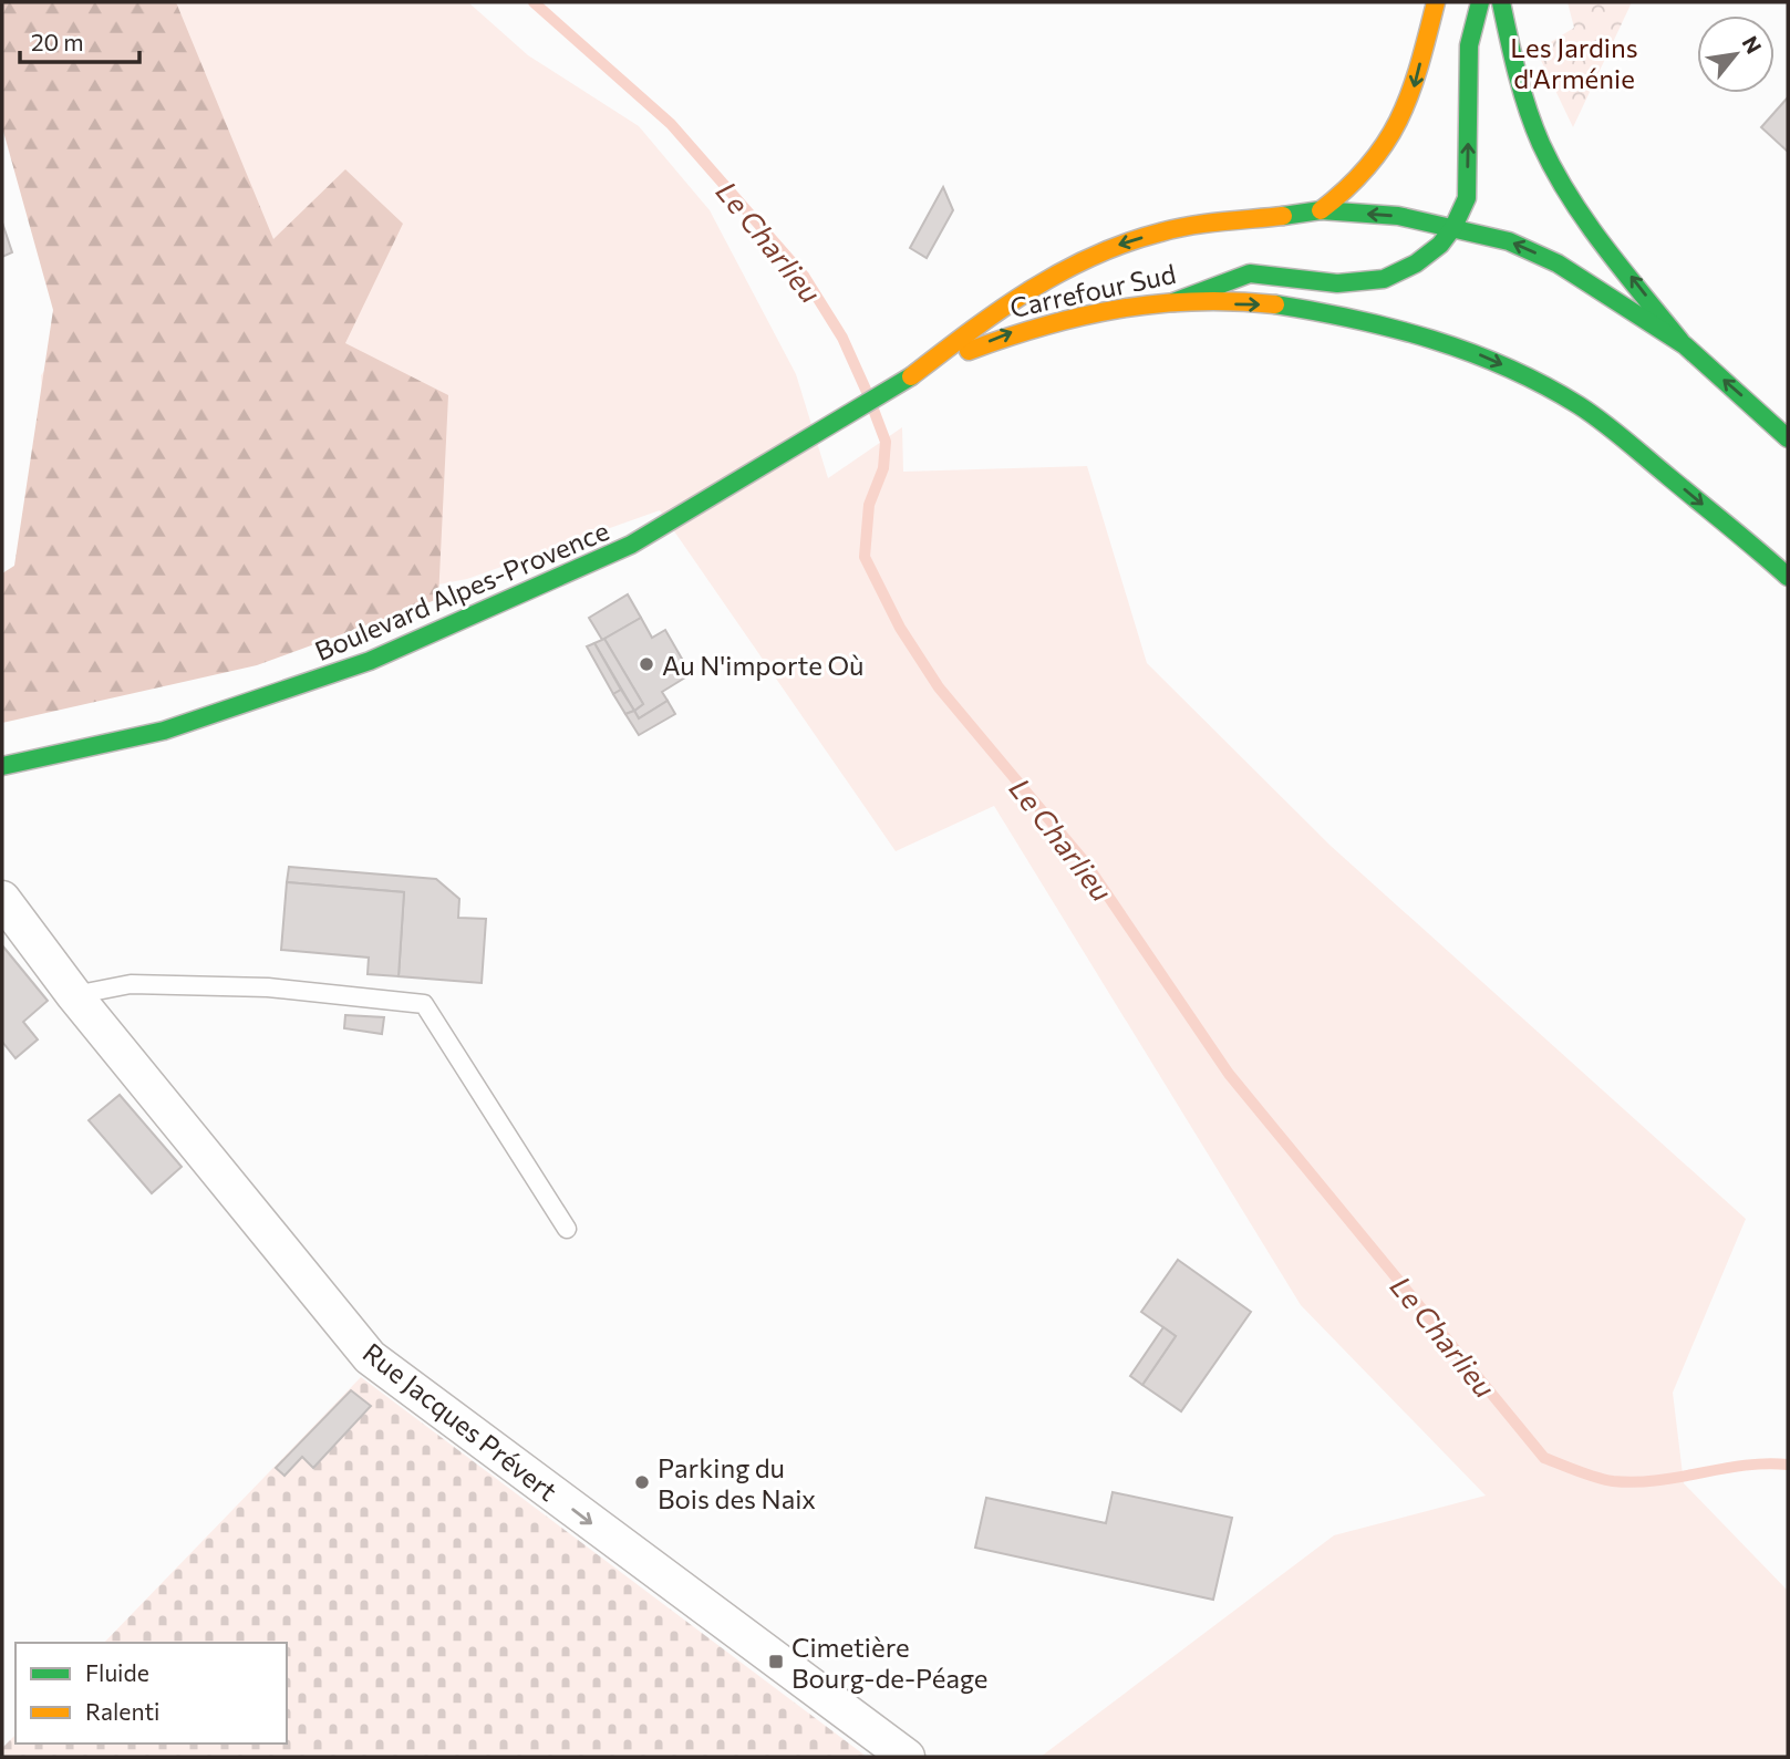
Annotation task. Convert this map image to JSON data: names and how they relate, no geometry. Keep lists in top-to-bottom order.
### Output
{
  "streets": {
    "main road": ["Carrefour Sud", "Boulevard Alpes-Provence"],
    "street": ["Rue Jacques Prévert"]
  },
  "crossings": [
    ["Carrefour Sud", "Boulevard Alpes-Provence"]
  ],
  "one_way": ["Rue Jacques Prévert"],
  "water": ["Le Charlieu"],
  "parks": ["Les Jardins d'Arménie"],
  "places": {
    "other": ["Au N'importe Où", "Parking du Bois des Naix"],
    "transit": ["Cimetière Bourg-de-Péage"]
  },
  "legend": ["Fluide", "Ralenti"],
  "scale_bar": "20 m",
  "north": "top right"
}
